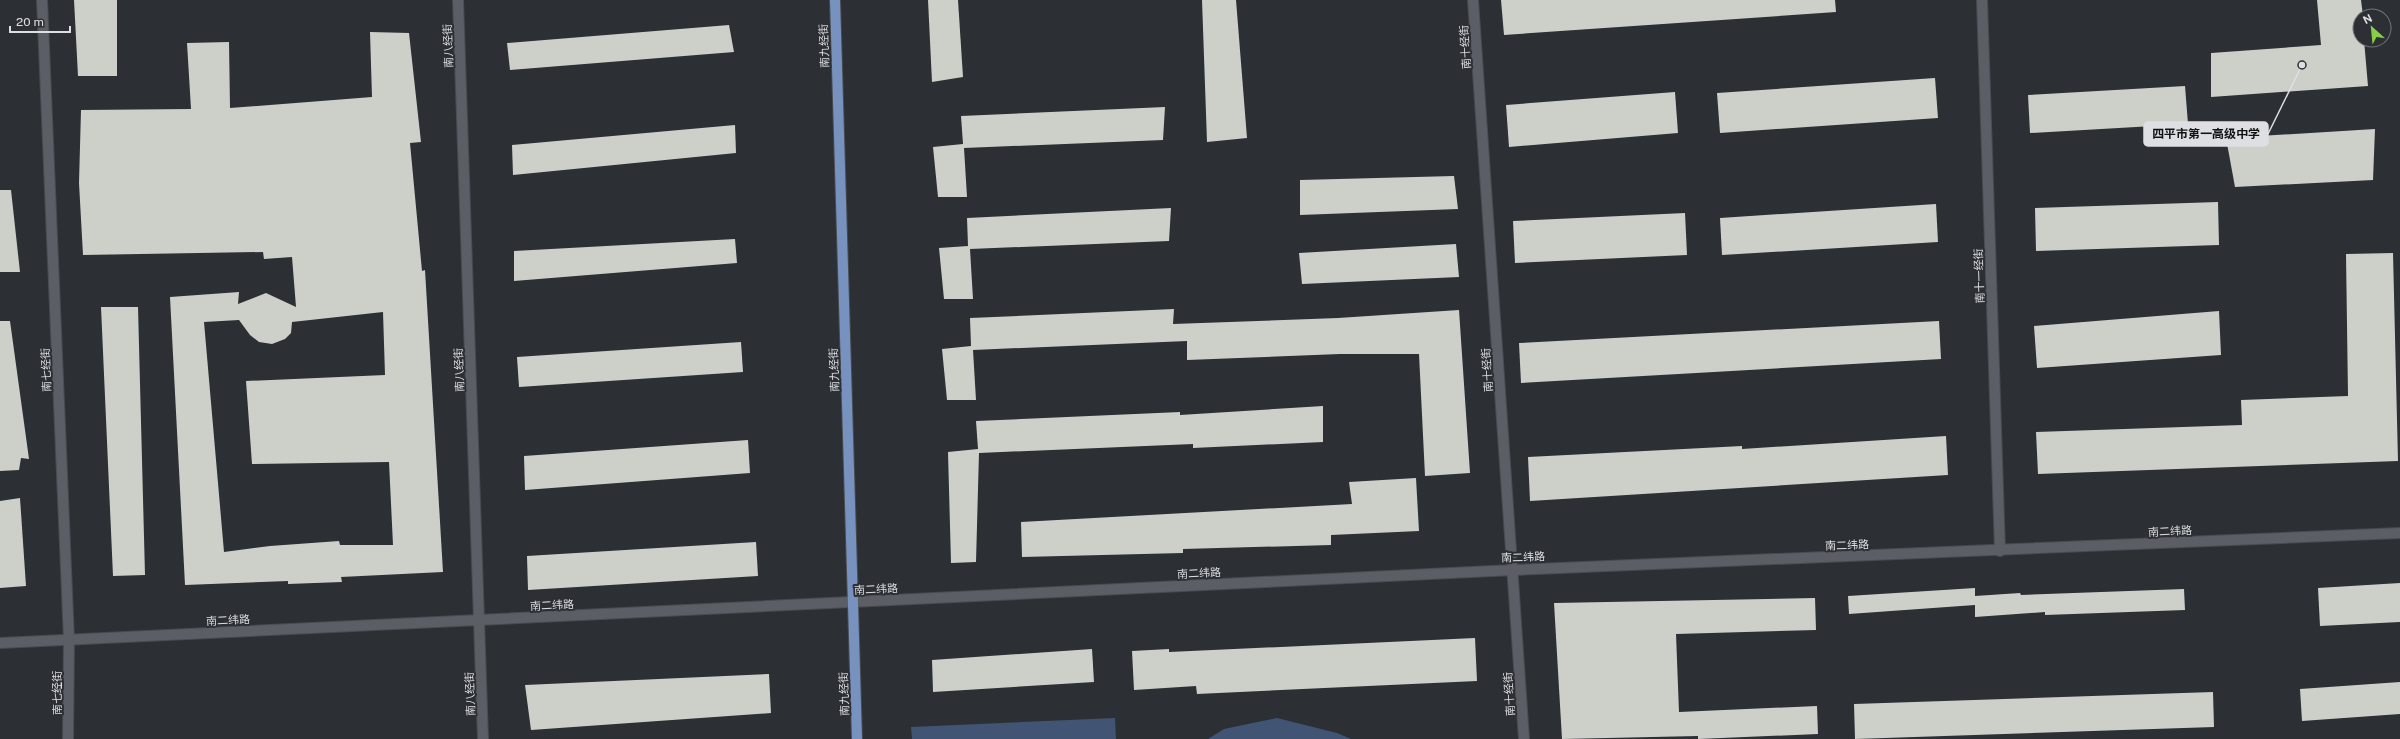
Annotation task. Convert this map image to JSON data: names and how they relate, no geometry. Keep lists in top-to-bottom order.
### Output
{
  "streets": {
    "main road": ["南九经街"],
    "street": [
      "南八经街",
      "南十经街",
      "南十一经街",
      "南七经街",
      "南二纬路"
    ]
  },
  "crossings": [
    ["南八经街", "南二纬路"],
    ["南九经街", "南二纬路"],
    ["南十经街", "南二纬路"],
    ["南十一经街", "南二纬路"],
    ["南七经街", "南二纬路"]
  ],
  "places": ["四平市第一高级中学"],
  "scale_bar": "20 m",
  "north": "top left"
}
